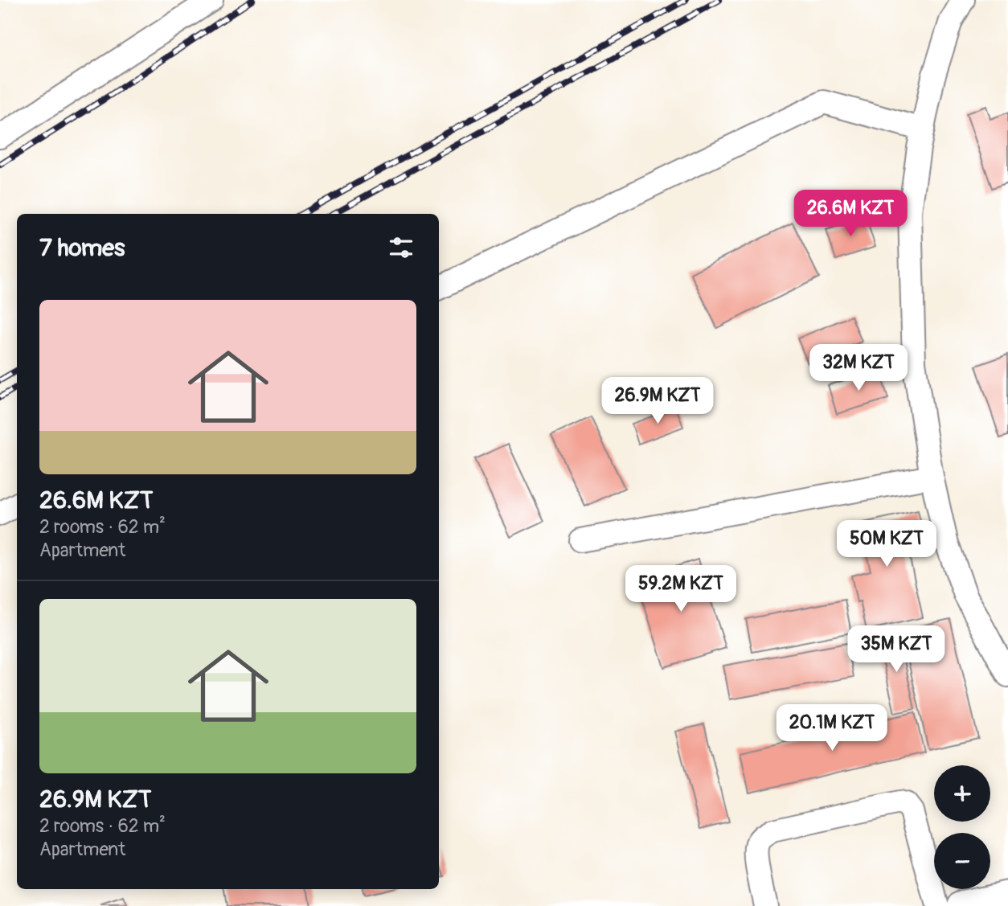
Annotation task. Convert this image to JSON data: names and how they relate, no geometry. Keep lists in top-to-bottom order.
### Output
{
  "page": {
    "price": [
      "26.6M KZT",
      "32M KZT",
      "26.9M KZT",
      "50M KZT",
      "59.2M KZT",
      "35M KZT",
      "20.1M KZT"
    ],
    "heading": "7 homes",
    "list": [
      {
        "name": "26.6M KZT",
        "note": "2 rooms · 62 m² · Apartment"
      },
      {
        "name": "26.9M KZT",
        "note": "2 rooms · 62 m² · Apartment"
      }
    ],
    "map_buttons": ["+", "−"]
  }
}
